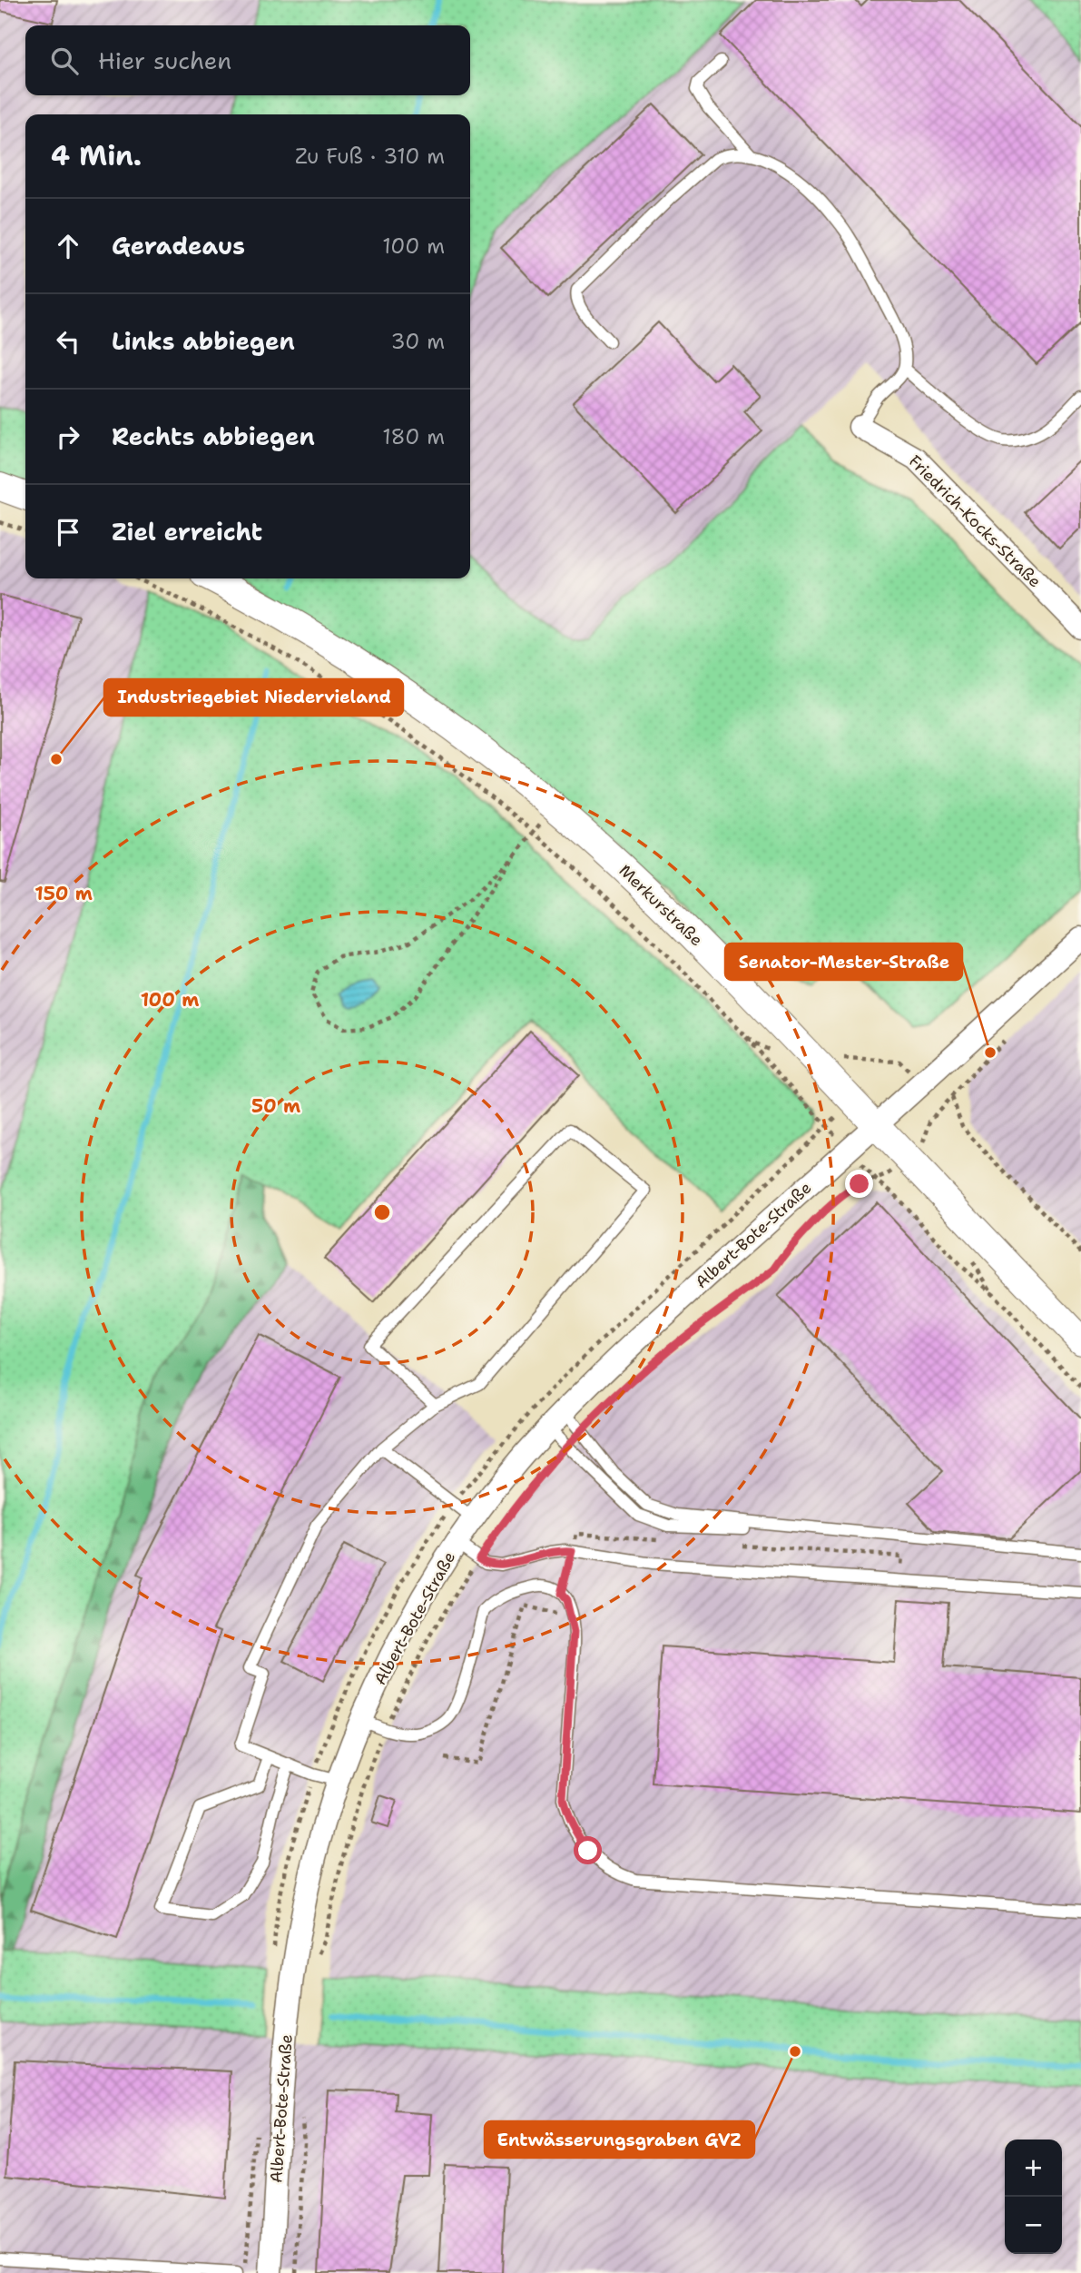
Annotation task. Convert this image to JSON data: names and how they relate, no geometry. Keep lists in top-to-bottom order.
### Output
{
  "streets": {
    "street": ["Friedrich-Kocks-Straße", "Merkurstraße", "Albert-Bote-Straße"]
  },
  "crossings": [
    ["Merkurstraße", "Albert-Bote-Straße"]
  ],
  "places": ["Industriegebiet Niedervieland", "Senator-Mester-Straße", "Entwässerungsgraben GVZ"],
  "page": {
    "search": "Hier suchen",
    "heading": ["4 Min.", "Zu Fuß · 310 m"],
    "list": [
      ["Geradeaus", "100 m"],
      ["Links abbiegen", "30 m"],
      ["Rechts abbiegen", "180 m"],
      "Ziel erreicht"
    ],
    "map_buttons": ["+", "−"]
  },
  "rings": ["150 m", "100 m", "50 m"]
}
